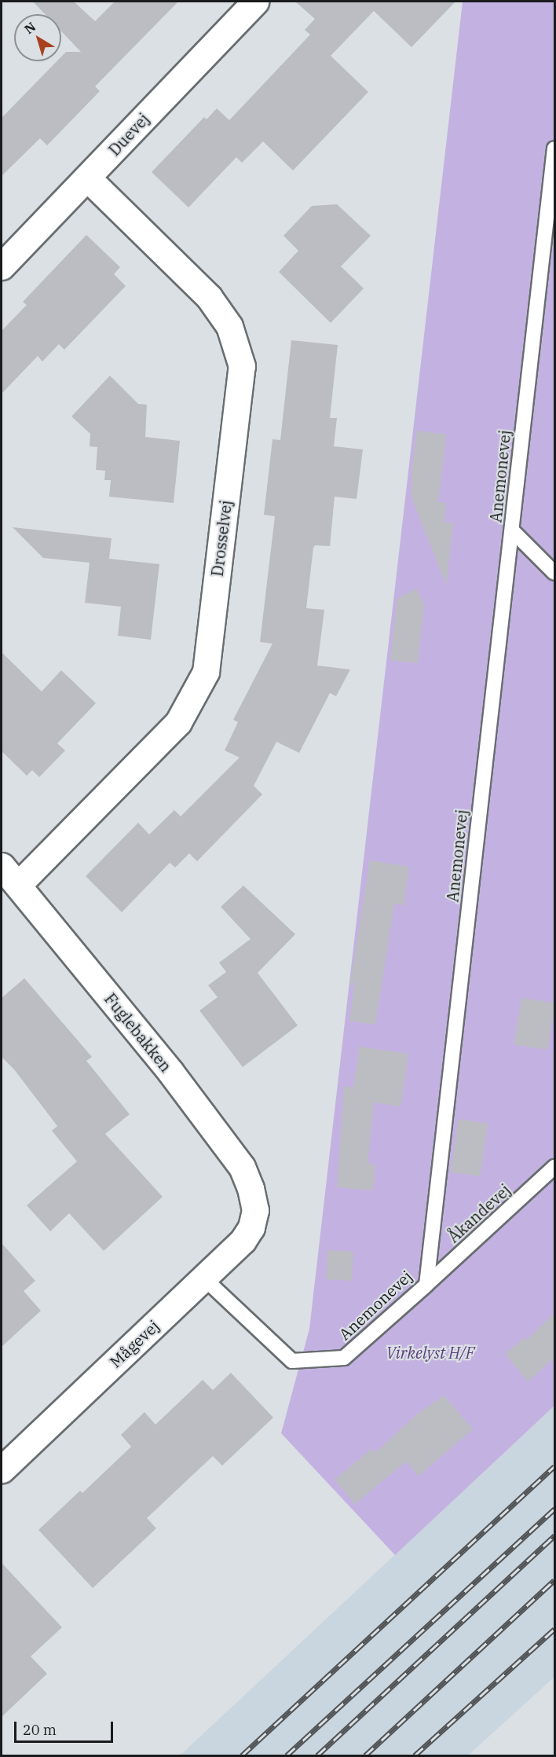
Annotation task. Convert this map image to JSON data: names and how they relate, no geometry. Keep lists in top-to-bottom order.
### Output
{
  "streets": {
    "street": [
      "Duevej",
      "Drosselvej",
      "Fuglebakken",
      "Mågevej"
    ],
    "lane": ["Anemonevej", "Åkandevej"]
  },
  "crossings": [
    ["Duevej", "Drosselvej"],
    ["Anemonevej", "Åkandevej"],
    ["Anemonevej", "Mågevej"],
    ["Drosselvej", "Fuglebakken"],
    ["Fuglebakken", "Mågevej"]
  ],
  "parks": ["Virkelyst H/F"],
  "scale_bar": "20 m",
  "north": "top left"
}
